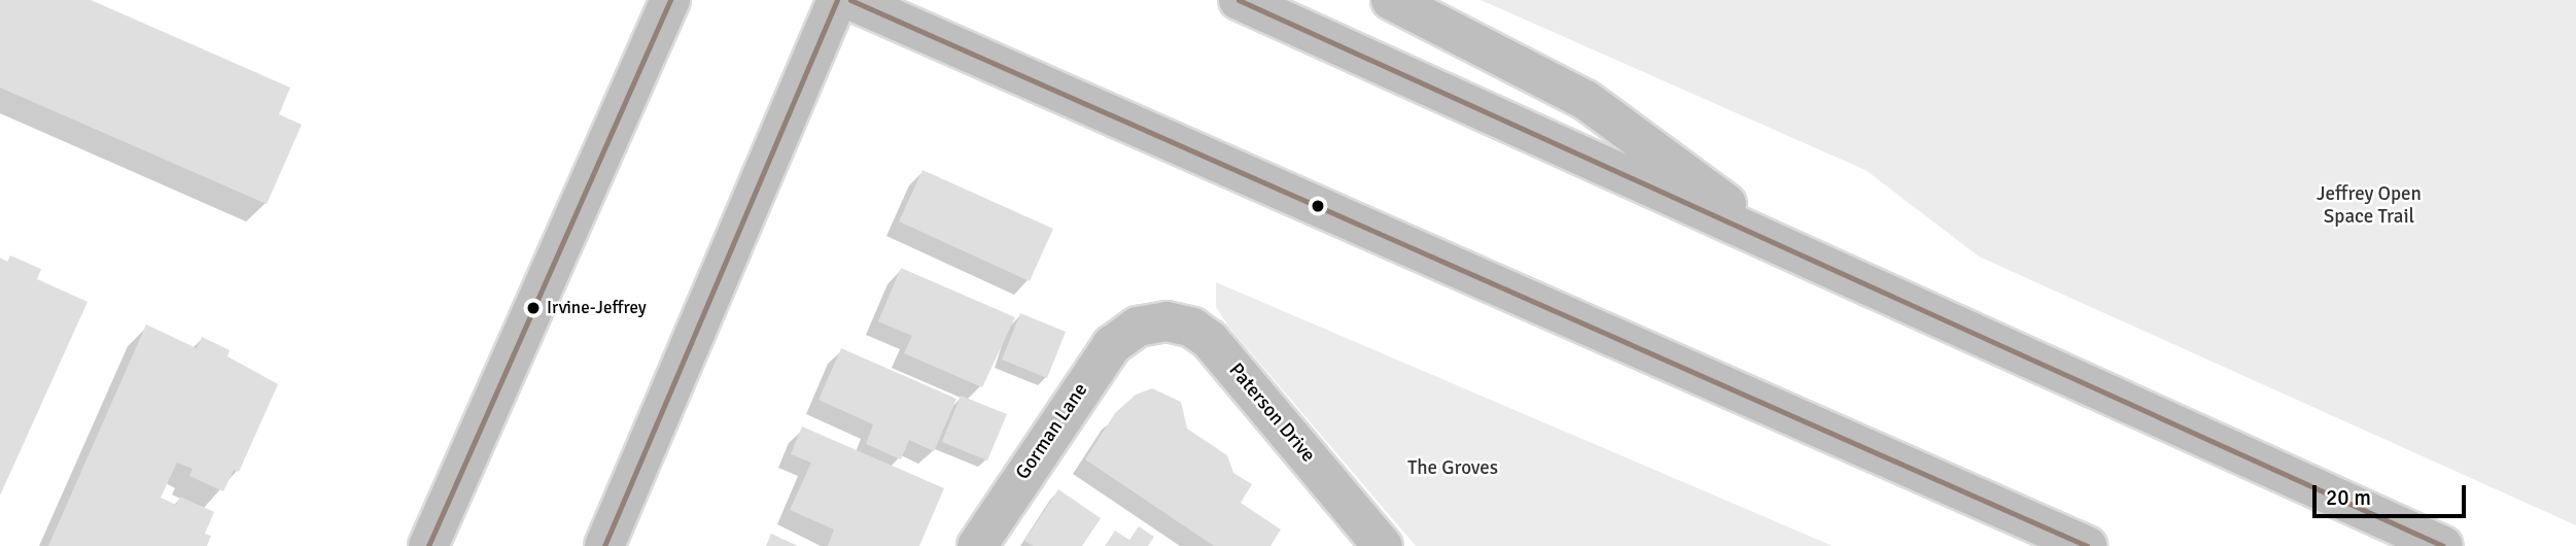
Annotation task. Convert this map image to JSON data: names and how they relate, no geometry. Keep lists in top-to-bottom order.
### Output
{
  "streets": {
    "main road": ["Paterson Drive", "Gorman Lane"]
  },
  "crossings": [
    ["Paterson Drive", "Gorman Lane"]
  ],
  "parks": ["Jeffrey Open Space Trail", "The Groves"],
  "places": ["Irvine-Jeffrey"],
  "scale_bar": "20 m"
}
